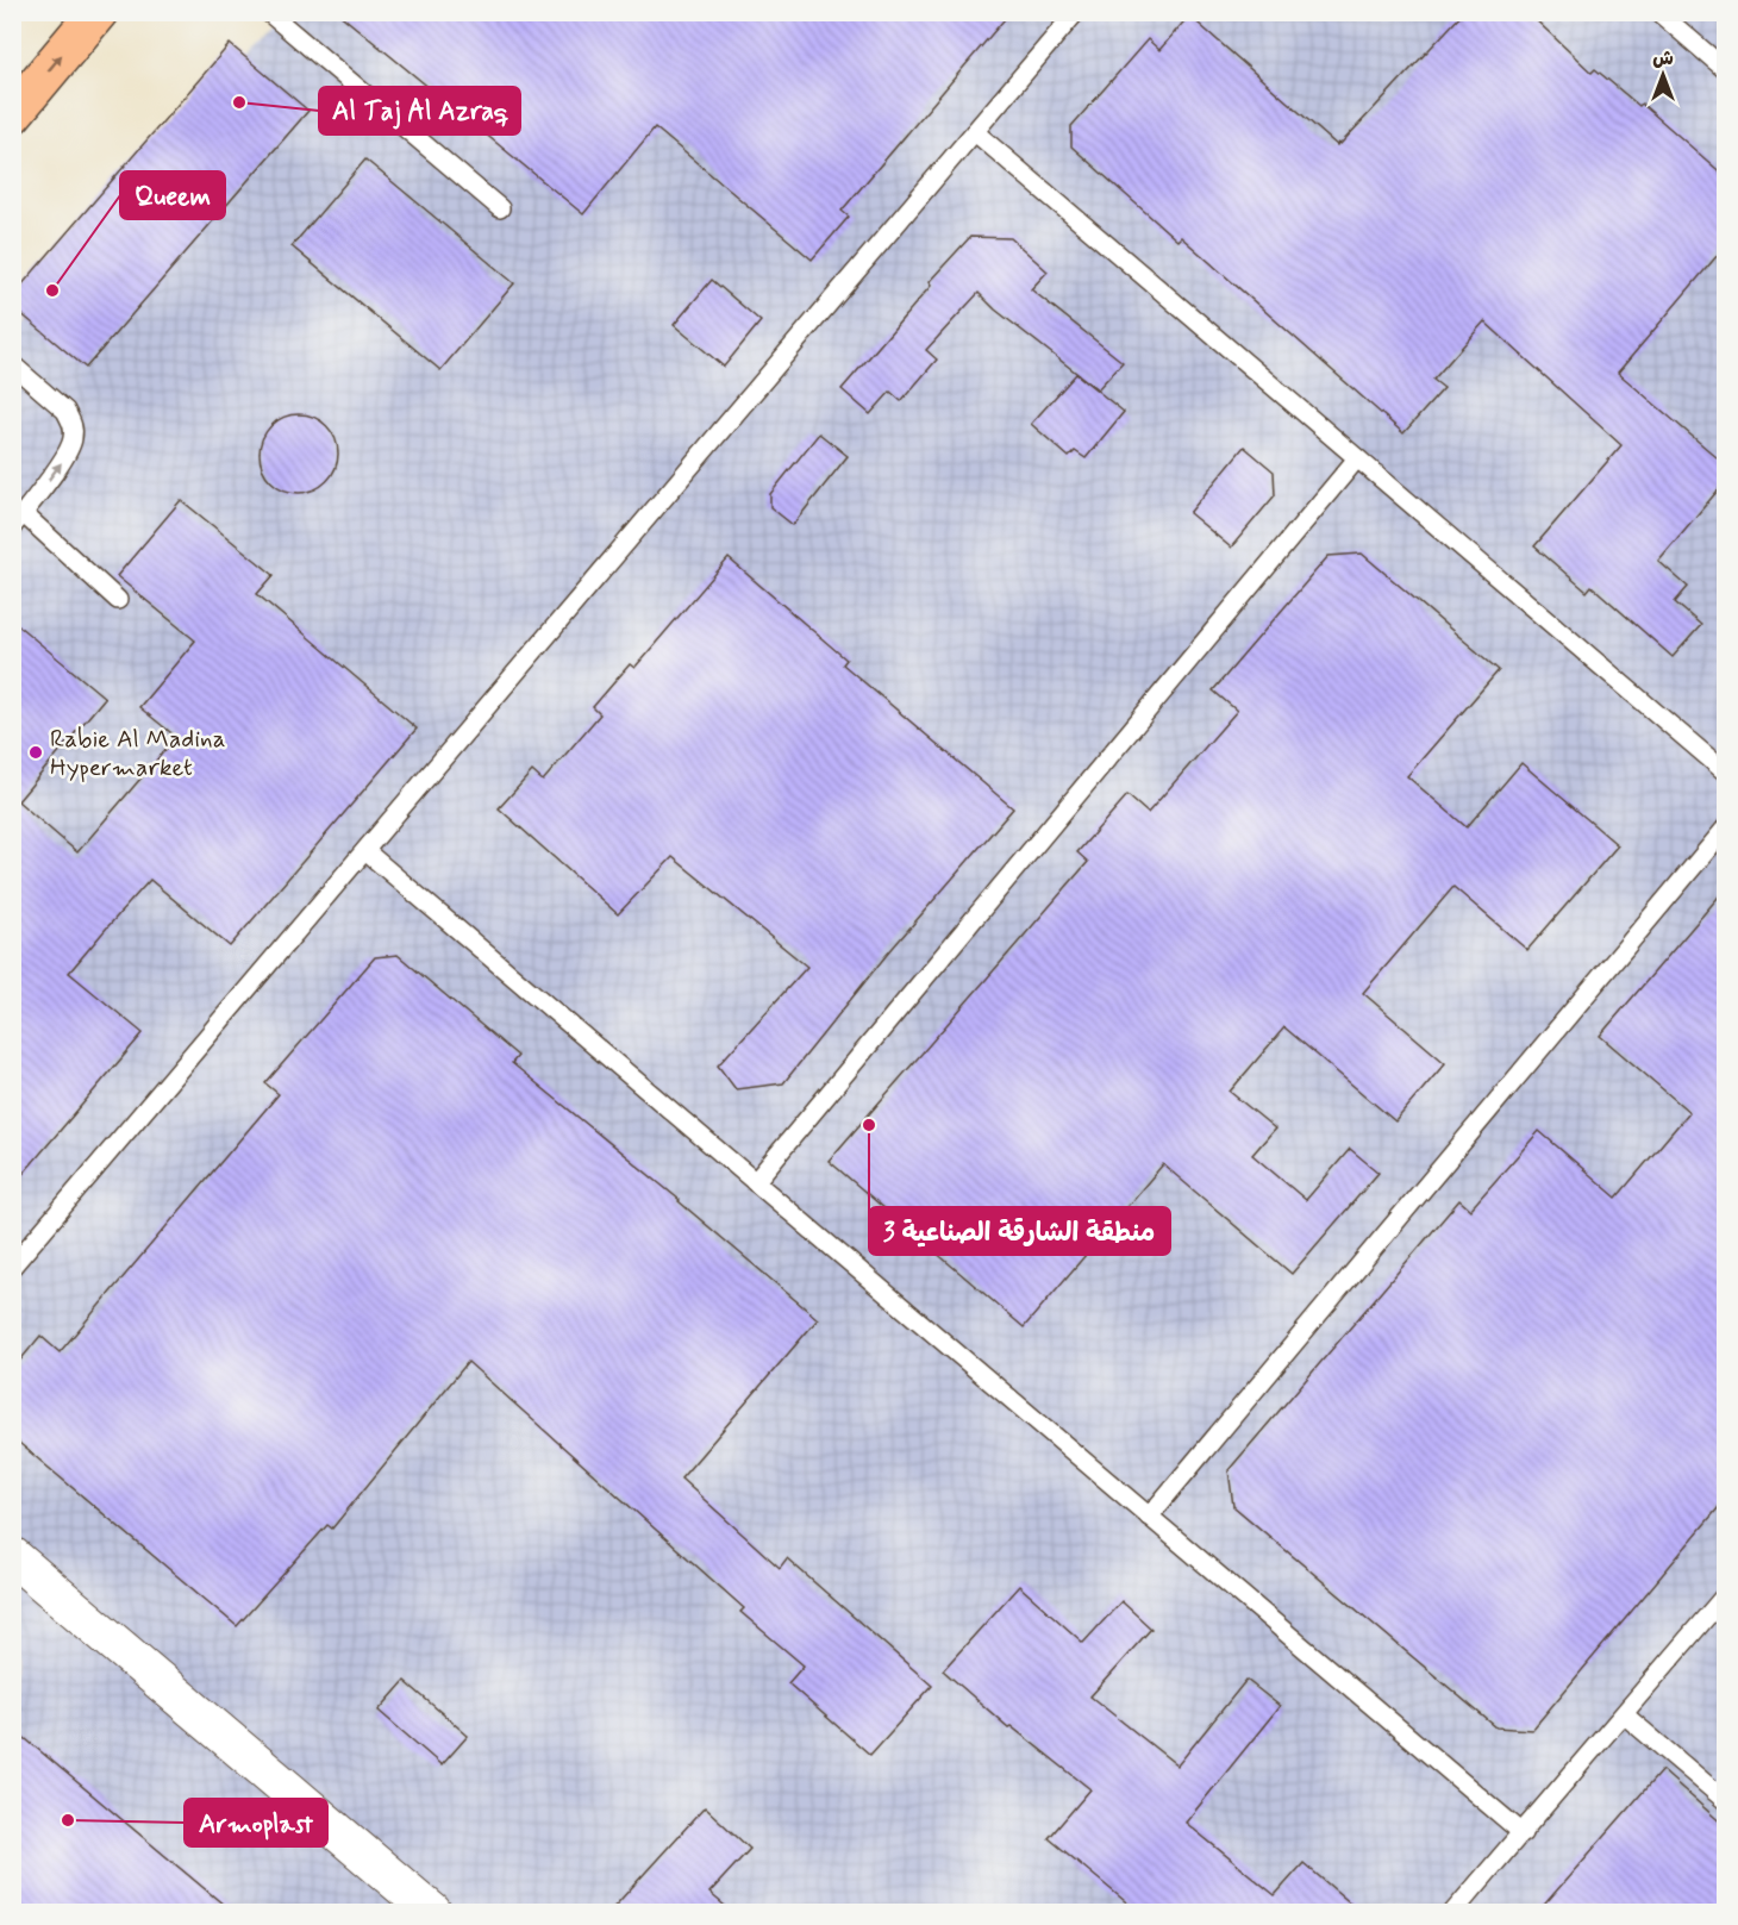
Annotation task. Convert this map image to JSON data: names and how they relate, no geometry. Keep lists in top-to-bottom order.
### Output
{
  "places": [
    "Al Taj Al Azraq",
    "Queem",
    "Rabie Al Madina Hypermarket",
    "منطقة الشارقة الصناعية 3",
    "Armoplast"
  ],
  "north": "top"
}
